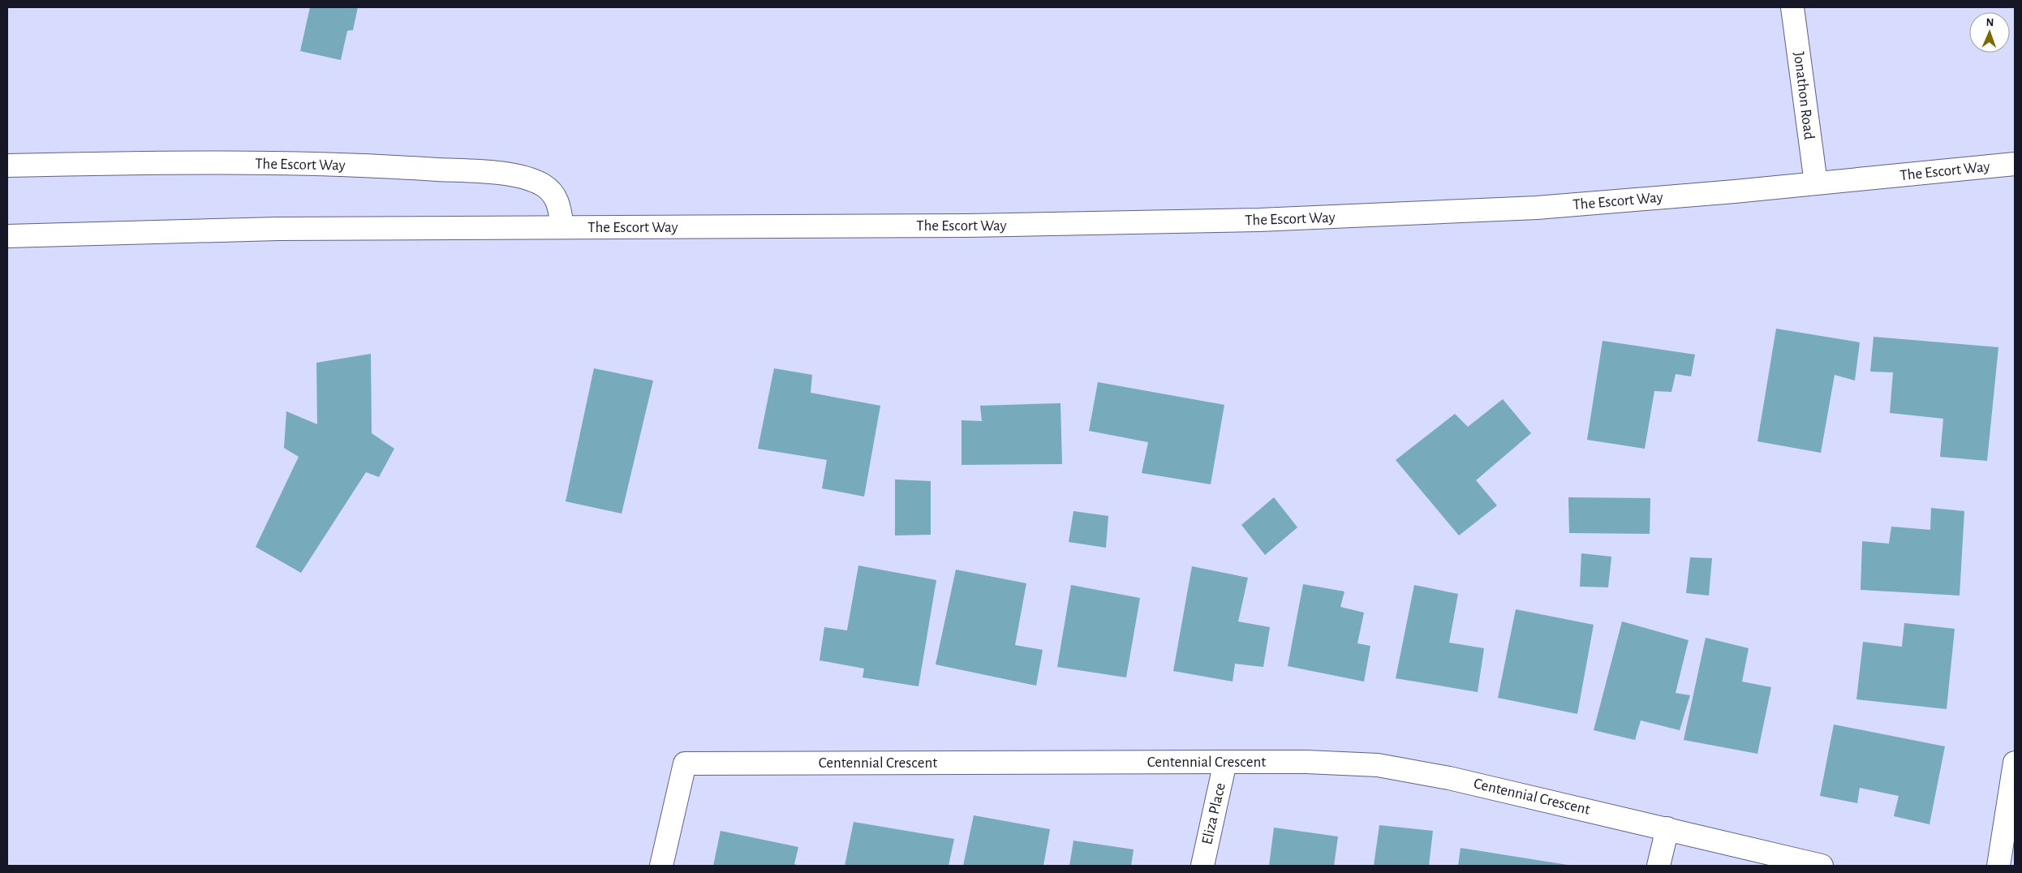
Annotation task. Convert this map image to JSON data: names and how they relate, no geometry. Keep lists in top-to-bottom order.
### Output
{
  "streets": {
    "street": [
      "Jonathon Road",
      "The Escort Way",
      "Centennial Crescent",
      "Eliza Place"
    ]
  },
  "crossings": [
    ["Jonathon Road", "The Escort Way"],
    ["Centennial Crescent", "Eliza Place"]
  ],
  "north": "top"
}
